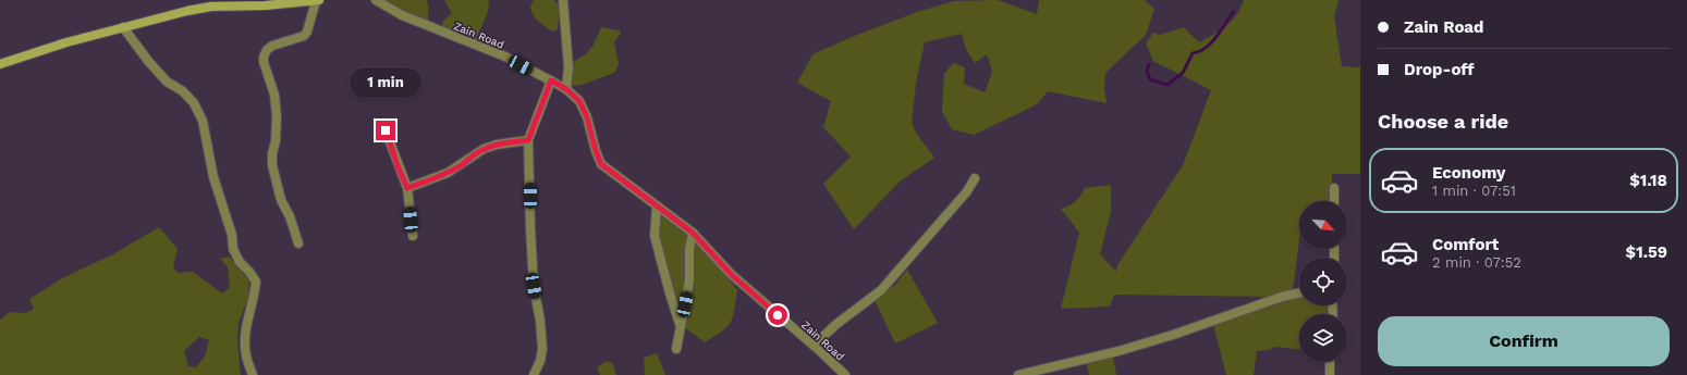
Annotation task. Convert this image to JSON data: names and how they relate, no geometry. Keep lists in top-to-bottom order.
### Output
{
  "streets": {
    "street": ["Zain Road"]
  },
  "north": "bottom right",
  "page": {
    "banner": ["Zain Road", "Drop-off"],
    "bubble": "1 min",
    "heading": "Choose a ride",
    "list": [
      {
        "name": "Economy",
        "note": "1 min · 07:51",
        "value": "$1.18"
      },
      {
        "name": "Comfort",
        "note": "2 min · 07:52",
        "value": "$1.59"
      }
    ],
    "buttons": "Confirm"
  }
}
